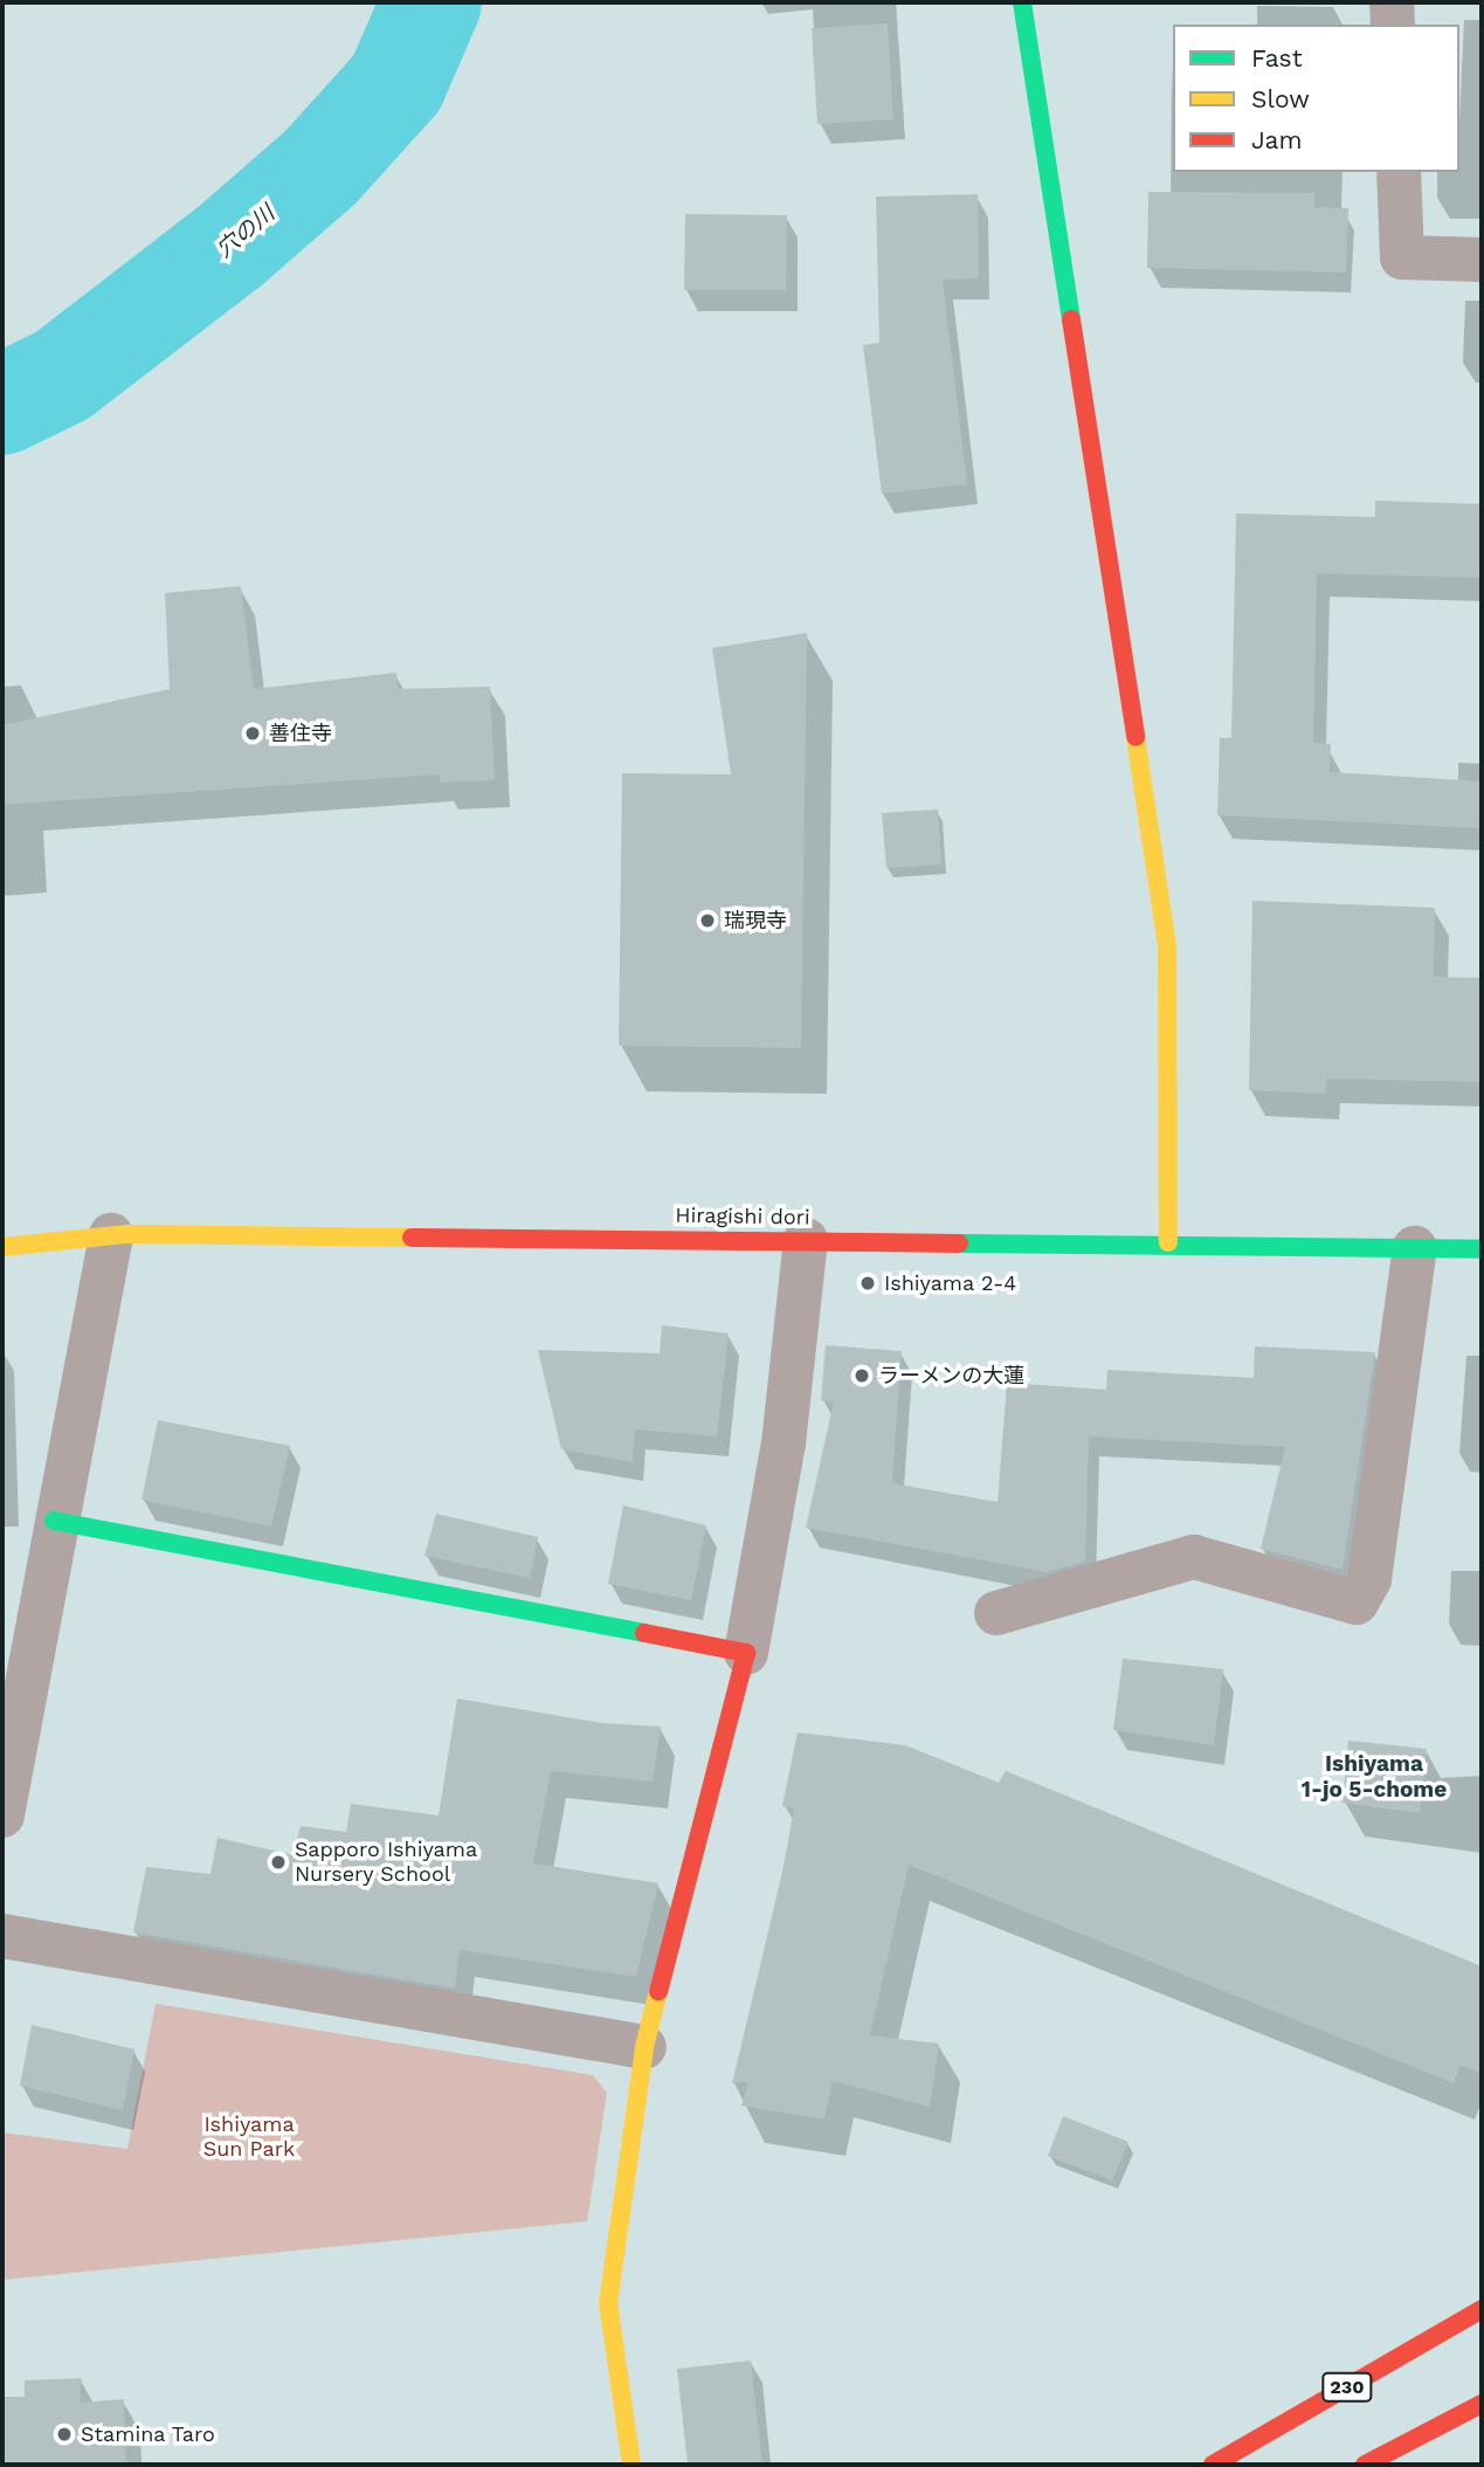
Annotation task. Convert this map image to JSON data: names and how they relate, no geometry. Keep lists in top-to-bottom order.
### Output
{
  "streets": {
    "main road": ["Hiragishi dori", "230"]
  },
  "districts": ["Ishiyama 1-jo 5-chome"],
  "water": ["穴の川"],
  "parks": ["Ishiyama Sun Park"],
  "places": [
    "善住寺",
    "瑞現寺",
    "Ishiyama 2-4",
    "ラーメンの大蓮",
    "Sapporo Ishiyama Nursery School",
    "Stamina Taro"
  ],
  "legend": ["Fast", "Slow", "Jam"]
}
